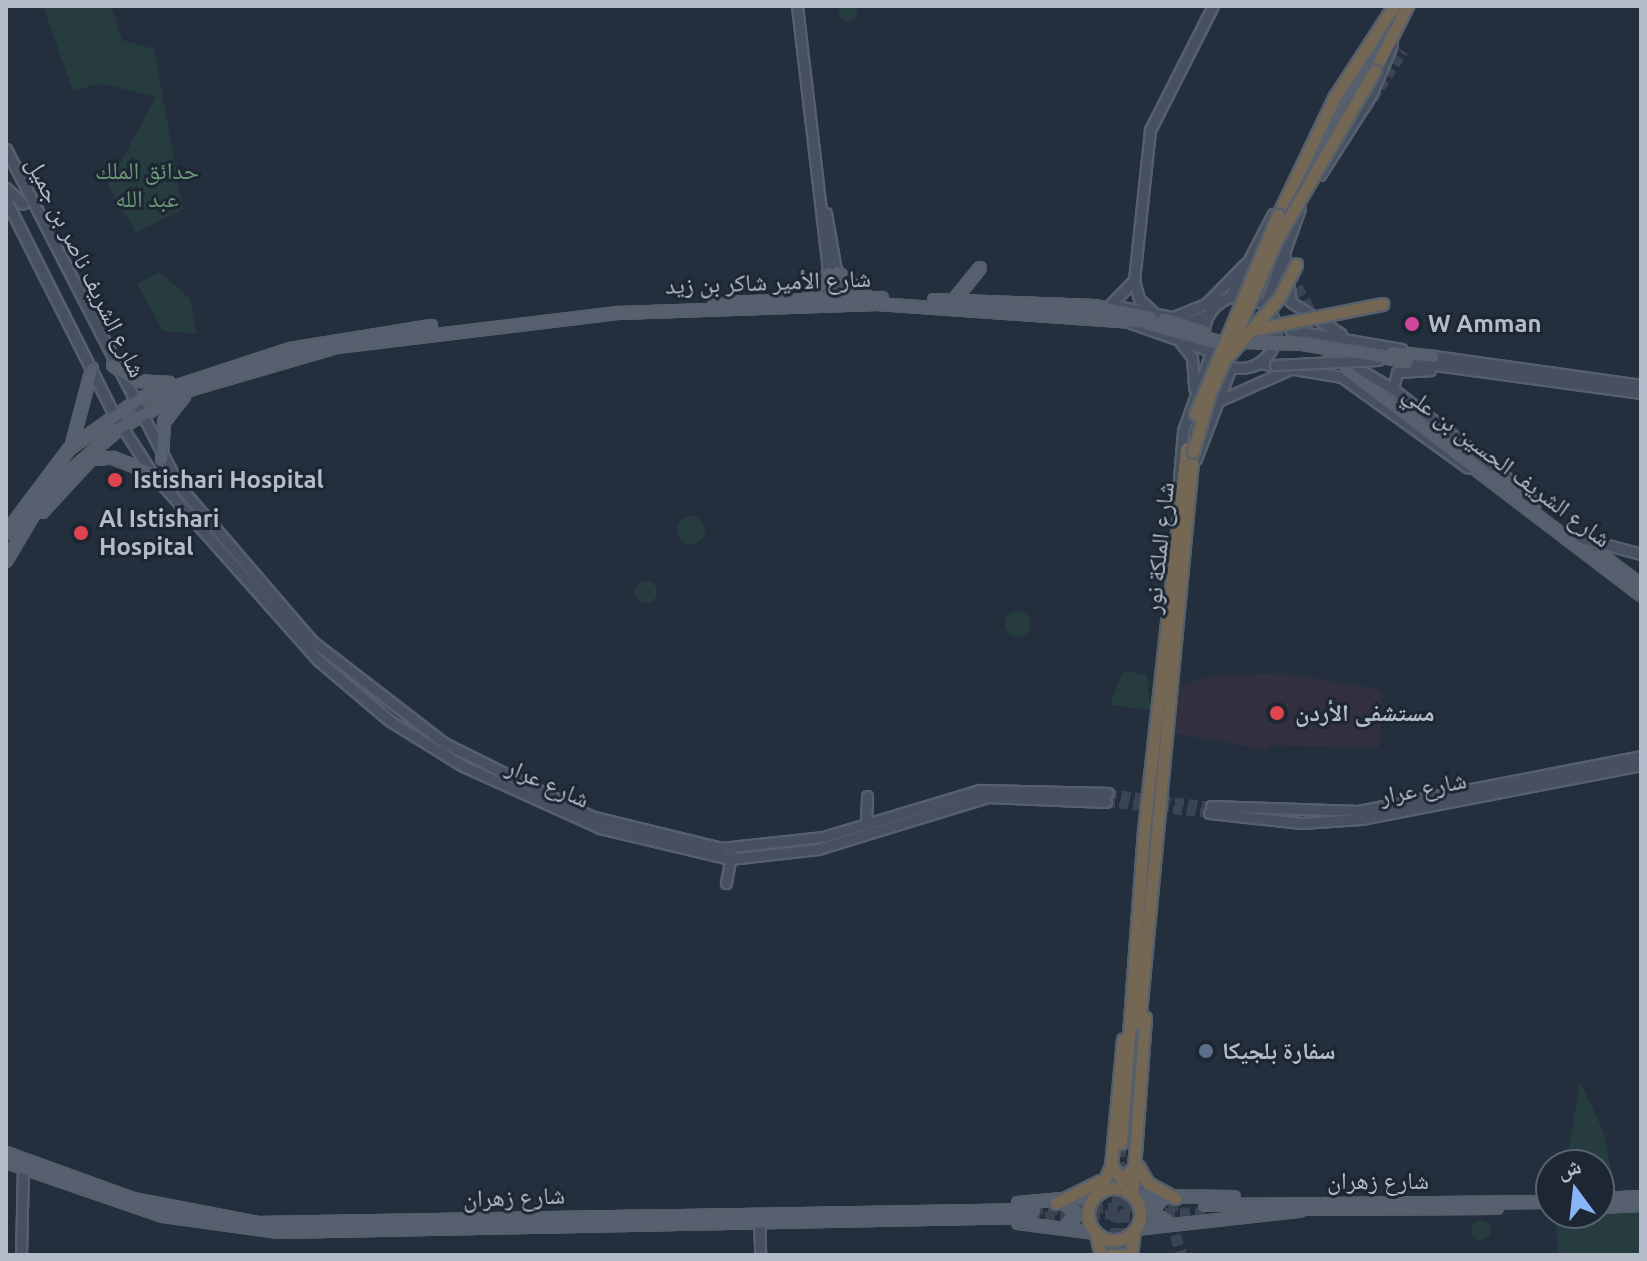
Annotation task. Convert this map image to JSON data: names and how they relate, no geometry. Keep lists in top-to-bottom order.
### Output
{
  "streets": {
    "highway": ["شارع الملكة نور"],
    "main road": [
      "شارع الشريف ناصر بن جميل",
      "شارع الأمير شاكر بن زيد",
      "شارع الشريف الحسين بن علي",
      "شارع عرار",
      "شارع زهران"
    ]
  },
  "crossings": [
    ["شارع الشريف ناصر بن جميل", "شارع الأمير شاكر بن زيد"],
    ["شارع الشريف ناصر بن جميل", "شارع عرار"],
    ["شارع الأمير شاكر بن زيد", "شارع عرار"]
  ],
  "parks": ["حدائق الملك عبد الله"],
  "places": [
    "W Amman",
    "Istishari Hospital",
    "Al Istishari Hospital",
    "مستشفى الأردن",
    "سفارة بلجيكا"
  ],
  "north": "top"
}
